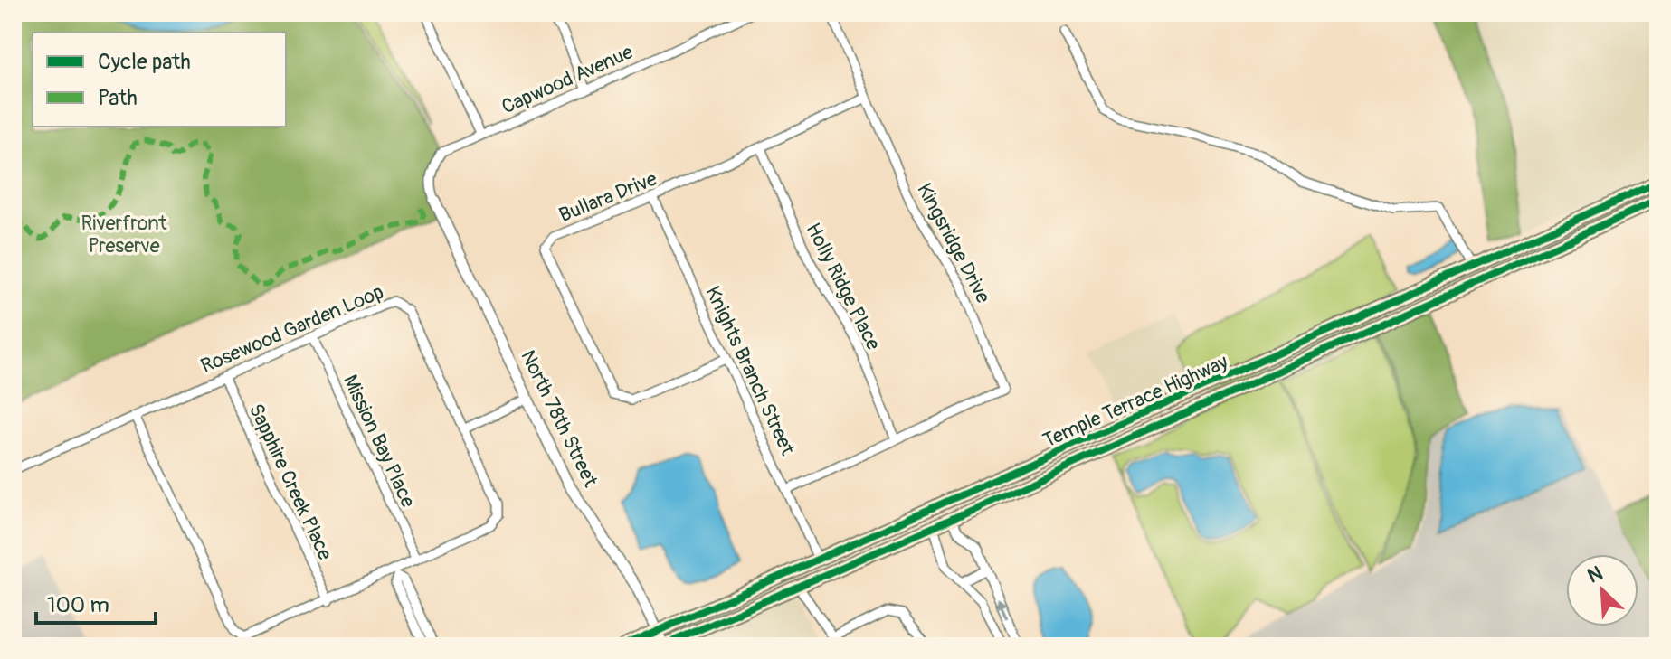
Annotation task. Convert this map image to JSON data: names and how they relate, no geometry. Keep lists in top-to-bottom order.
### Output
{
  "streets": {
    "main road": ["Temple Terrace Highway"],
    "street": [
      "Capwood Avenue",
      "Bullara Drive",
      "Kingsridge Drive",
      "Holly Ridge Place",
      "Rosewood Garden Loop",
      "Knights Branch Street",
      "North 78th Street",
      "Mission Bay Place",
      "Sapphire Creek Place"
    ]
  },
  "crossings": [
    ["Capwood Avenue", "North 78th Street"],
    ["Bullara Drive", "Kingsridge Drive"],
    ["Bullara Drive", "Holly Ridge Place"],
    ["Bullara Drive", "Knights Branch Street"],
    ["Kingsridge Drive", "Holly Ridge Place"],
    ["Kingsridge Drive", "Knights Branch Street"],
    ["Rosewood Garden Loop", "Mission Bay Place"],
    ["Rosewood Garden Loop", "Sapphire Creek Place"],
    ["Knights Branch Street", "Temple Terrace Highway"],
    ["Temple Terrace Highway", "North 78th Street"]
  ],
  "parks": ["Riverfront Preserve"],
  "legend": ["Cycle path", "Path"],
  "scale_bar": "100 m",
  "north": "top left"
}
